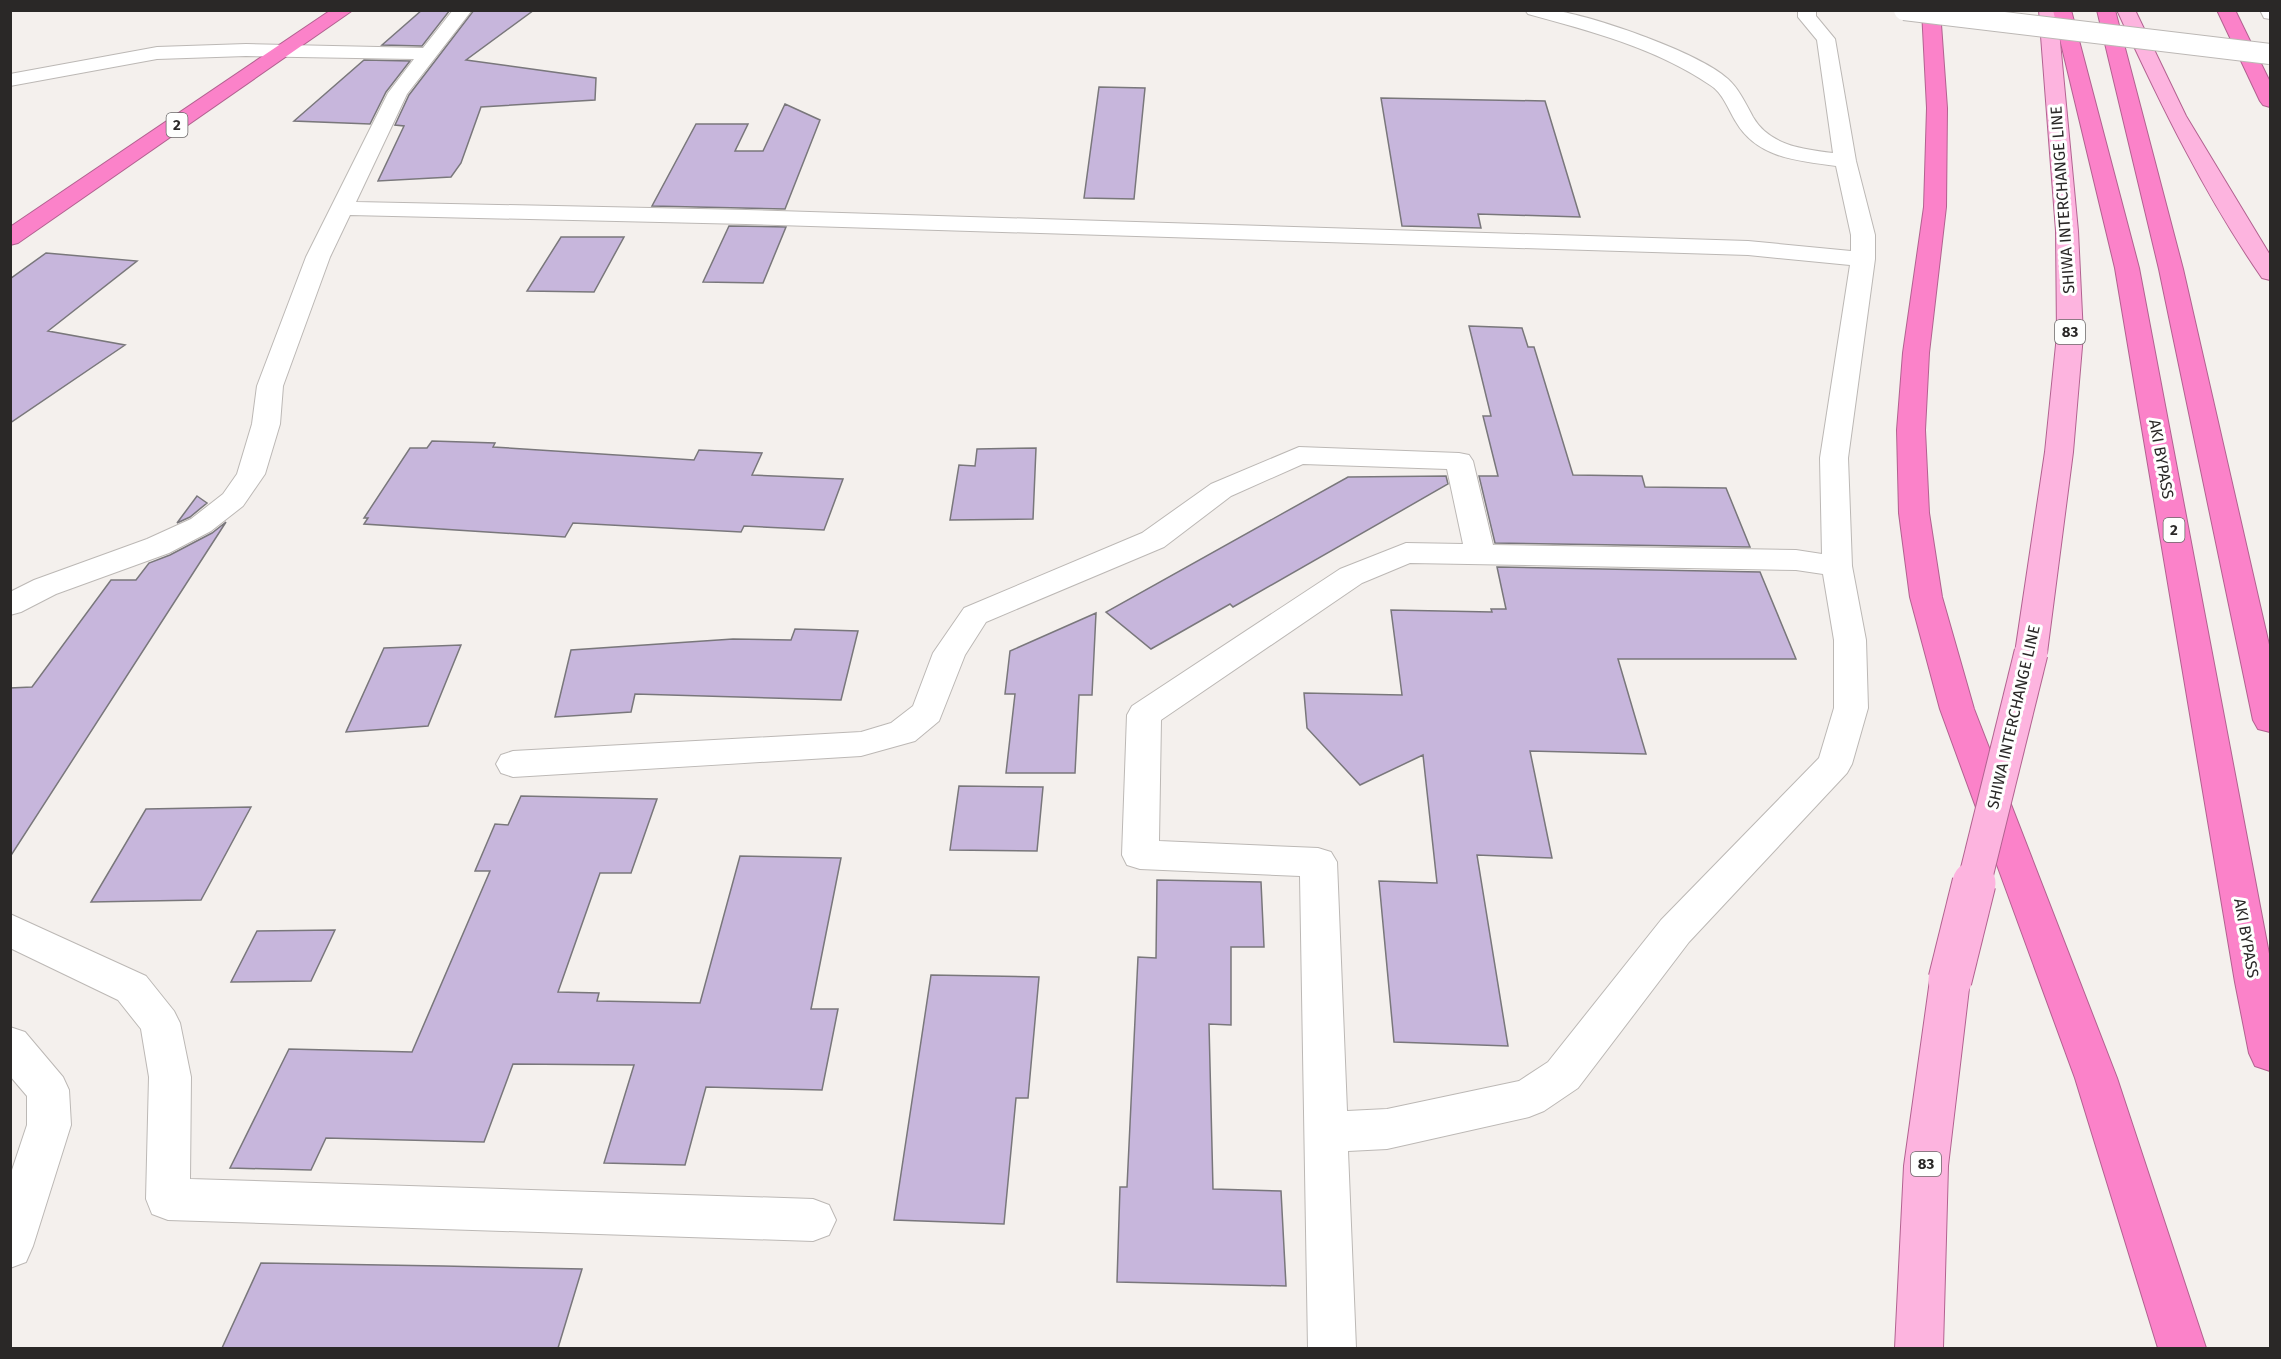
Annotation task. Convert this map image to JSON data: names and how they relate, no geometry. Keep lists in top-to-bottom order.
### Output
{
  "streets": {
    "highway": ["2", "AKI BYPASS"],
    "main road": ["SHIWA INTERCHANGE LINE", "83"]
  }
}
